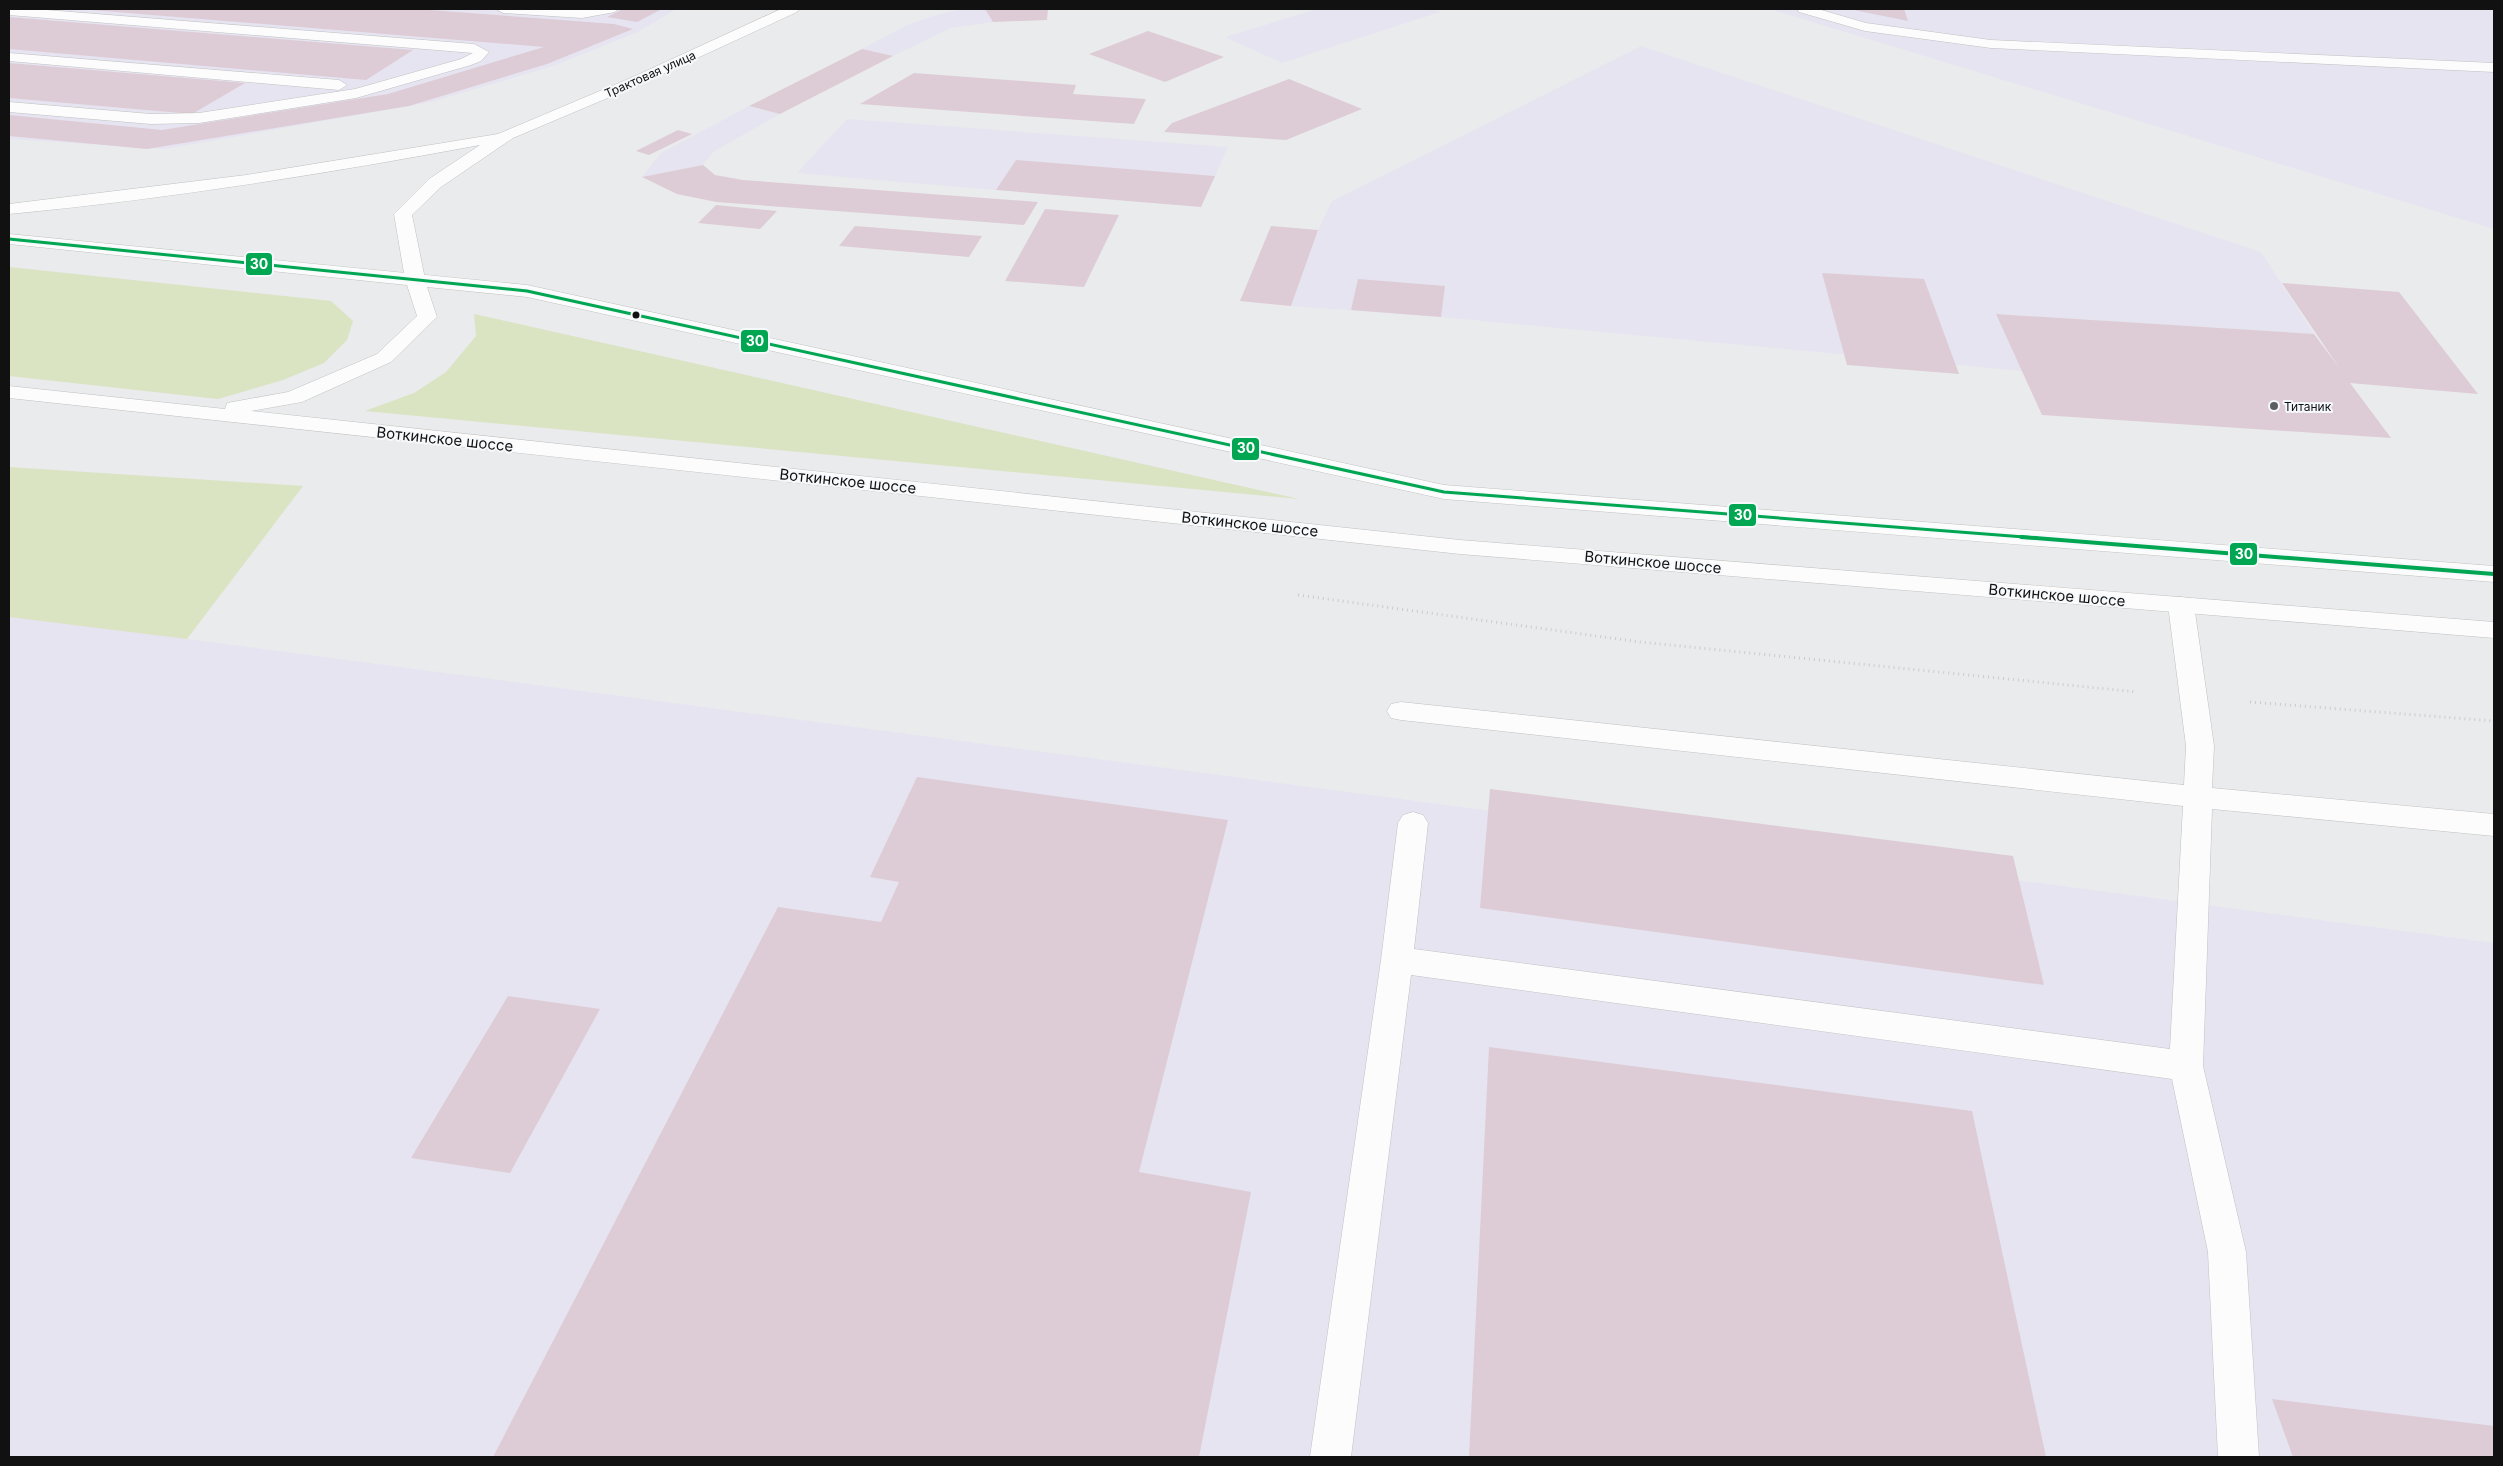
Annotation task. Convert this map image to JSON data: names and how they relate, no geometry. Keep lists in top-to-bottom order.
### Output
{
  "streets": {
    "main road": ["Трактовая улица", "Воткинское шоссе"]
  },
  "places": ["Титаник"],
  "lines": ["transit line 30"]
}
